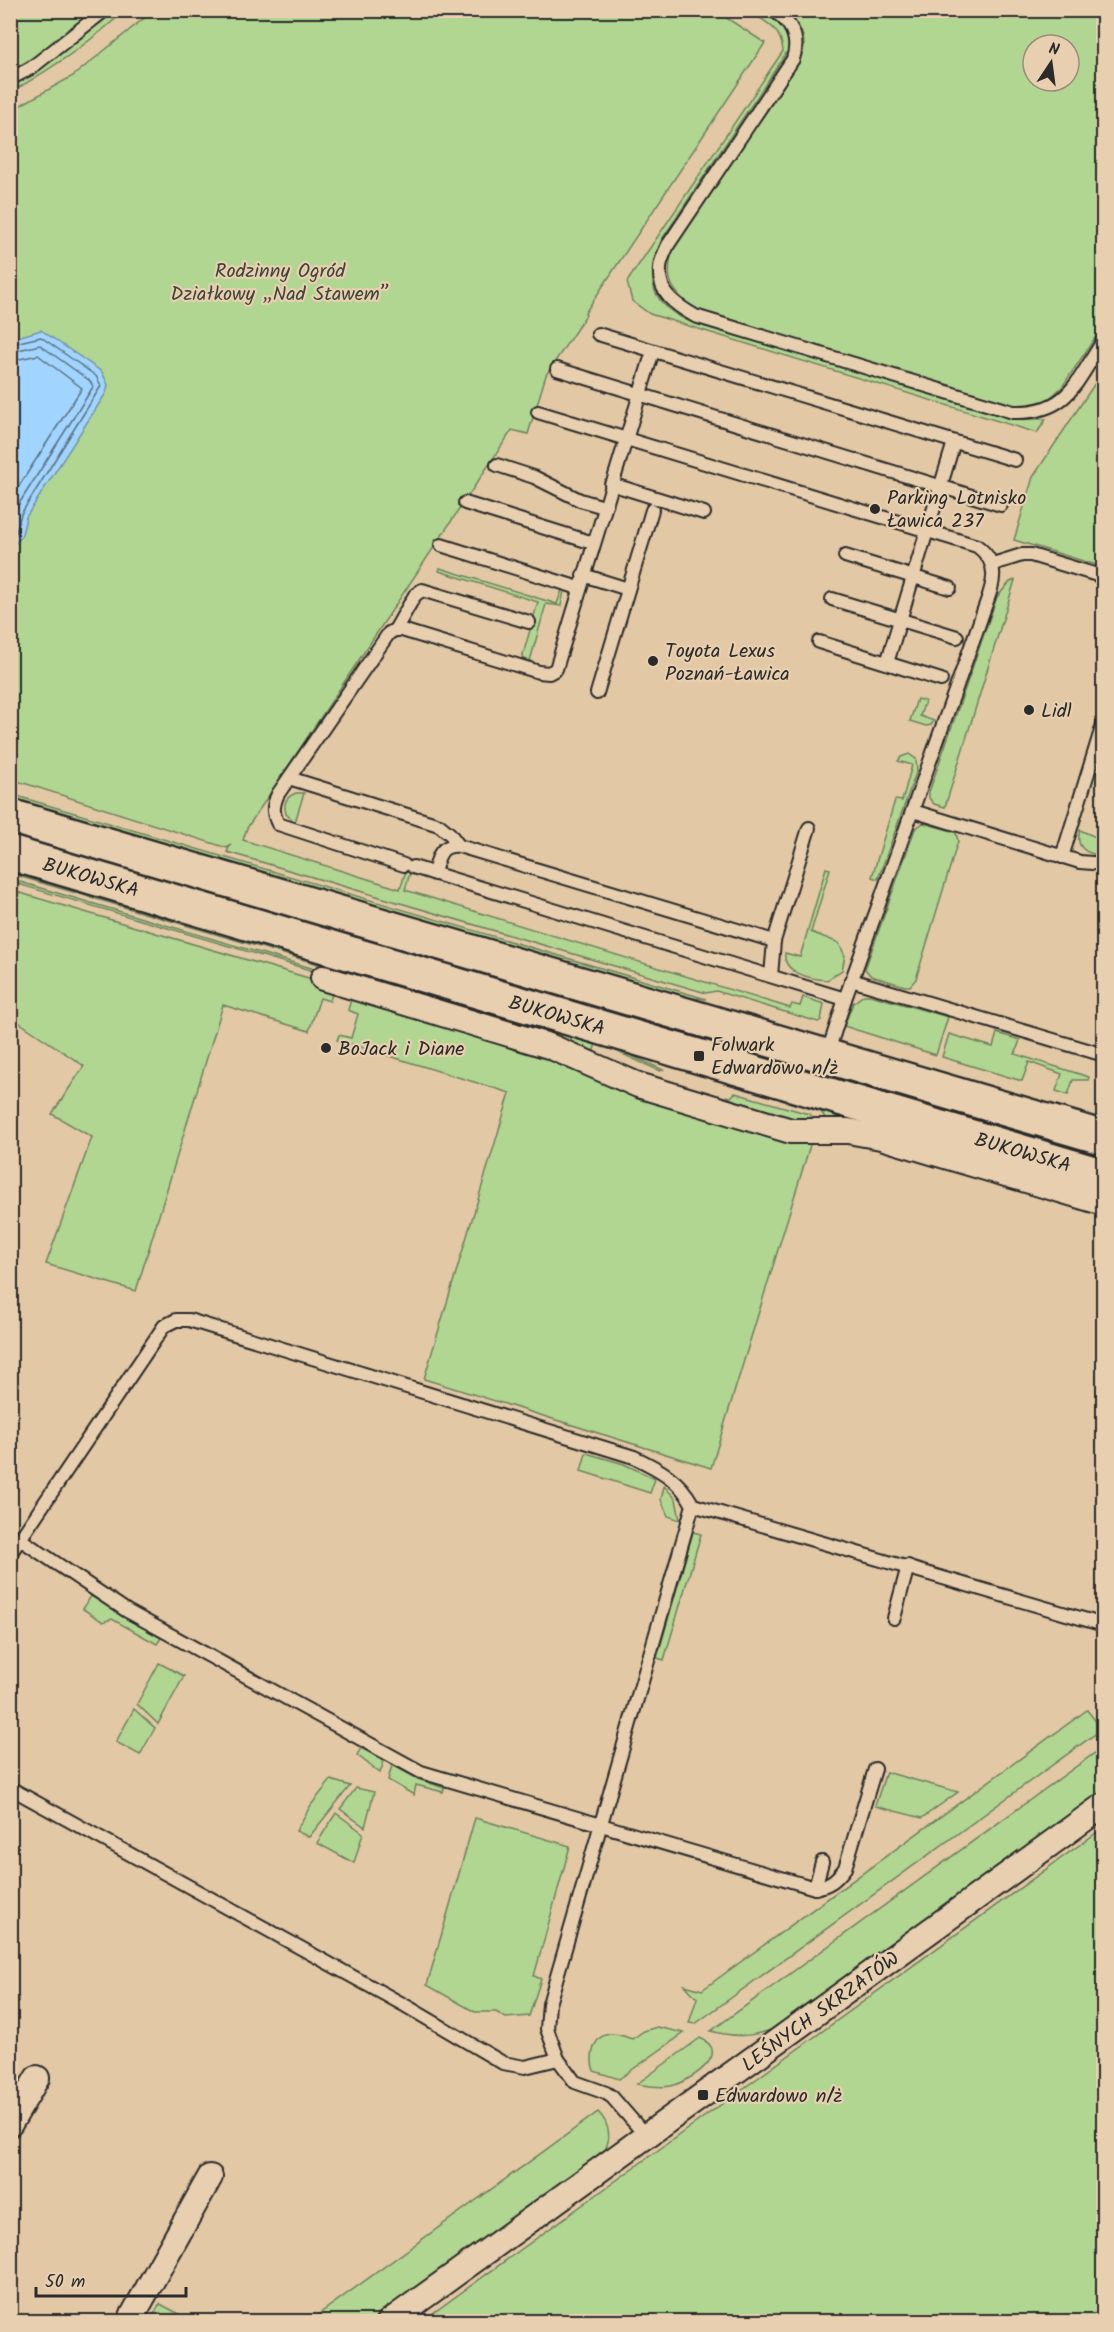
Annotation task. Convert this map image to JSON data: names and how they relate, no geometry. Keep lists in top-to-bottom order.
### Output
{
  "streets": {
    "main road": ["BUKOWSKA"],
    "street": ["LEŚNYCH SKRZATÓW"]
  },
  "parks": ["Rodzinny Ogród Działkowy „Nad Stawem”"],
  "places": {
    "other": [
      "Parking Lotnisko Ławica 237",
      "Toyota Lexus Poznań-Ławica",
      "Lidl",
      "BoJack i Diane"
    ],
    "transit": ["Folwark Edwardowo n/ż", "Edwardowo n/ż"]
  },
  "scale_bar": "50 m",
  "north": "top"
}
